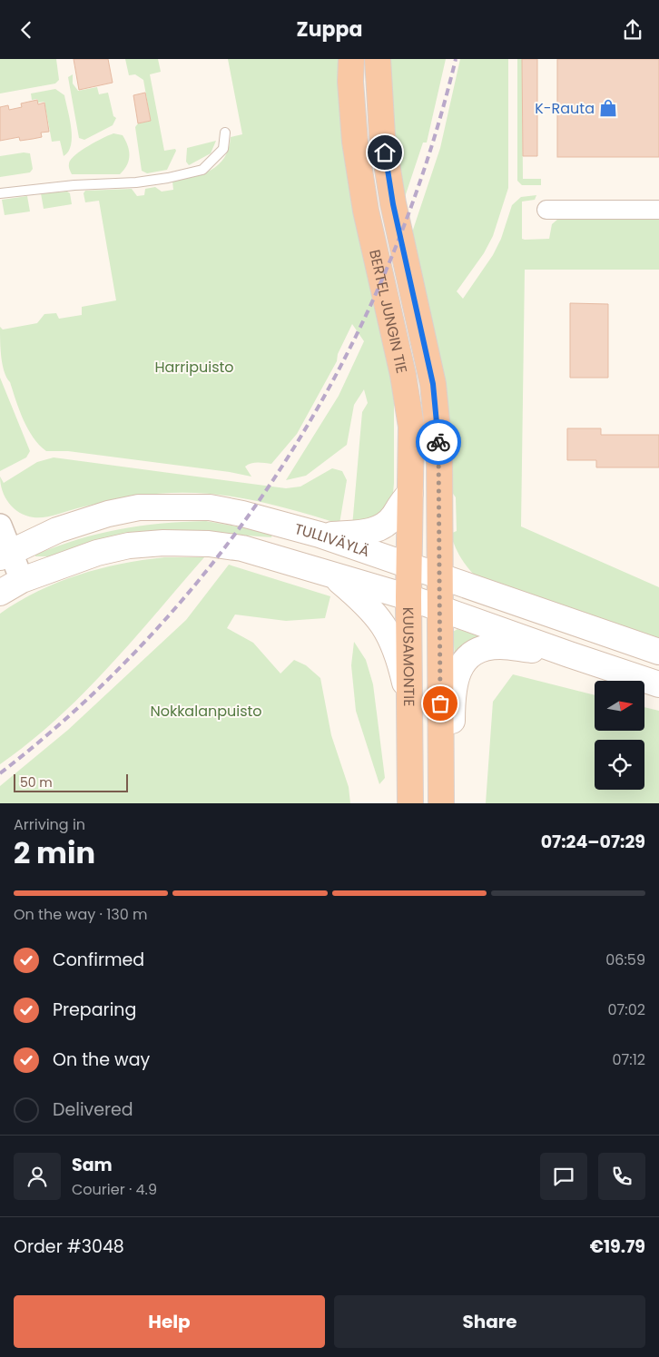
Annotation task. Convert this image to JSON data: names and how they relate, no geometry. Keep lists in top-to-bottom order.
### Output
{
  "streets": {
    "highway": ["BERTEL JUNGIN TIE", "KUUSAMONTIE"],
    "main road": ["TULLIVÄYLÄ"]
  },
  "crossings": [
    ["BERTEL JUNGIN TIE", "TULLIVÄYLÄ"],
    ["BERTEL JUNGIN TIE", "KUUSAMONTIE"],
    ["TULLIVÄYLÄ", "KUUSAMONTIE"]
  ],
  "parks": ["Harripuisto", "Nokkalanpuisto"],
  "places": {
    "shop": ["K-Rauta"]
  },
  "scale_bar": "50 m",
  "north": "right",
  "page": {
    "header": "Zuppa",
    "scale": "50 m",
    "heading": ["2 min", "Arriving in", "07:24–07:29"],
    "panel": [
      "Sam",
      "Courier · 4.9",
      "Order #3048",
      "€19.79"
    ],
    "bar": "On the way · 130 m",
    "list": [
      ["Confirmed", "06:59"],
      ["Preparing", "07:02"],
      ["On the way", "07:12"],
      "Delivered"
    ],
    "buttons": ["Help", "Share"]
  }
}
